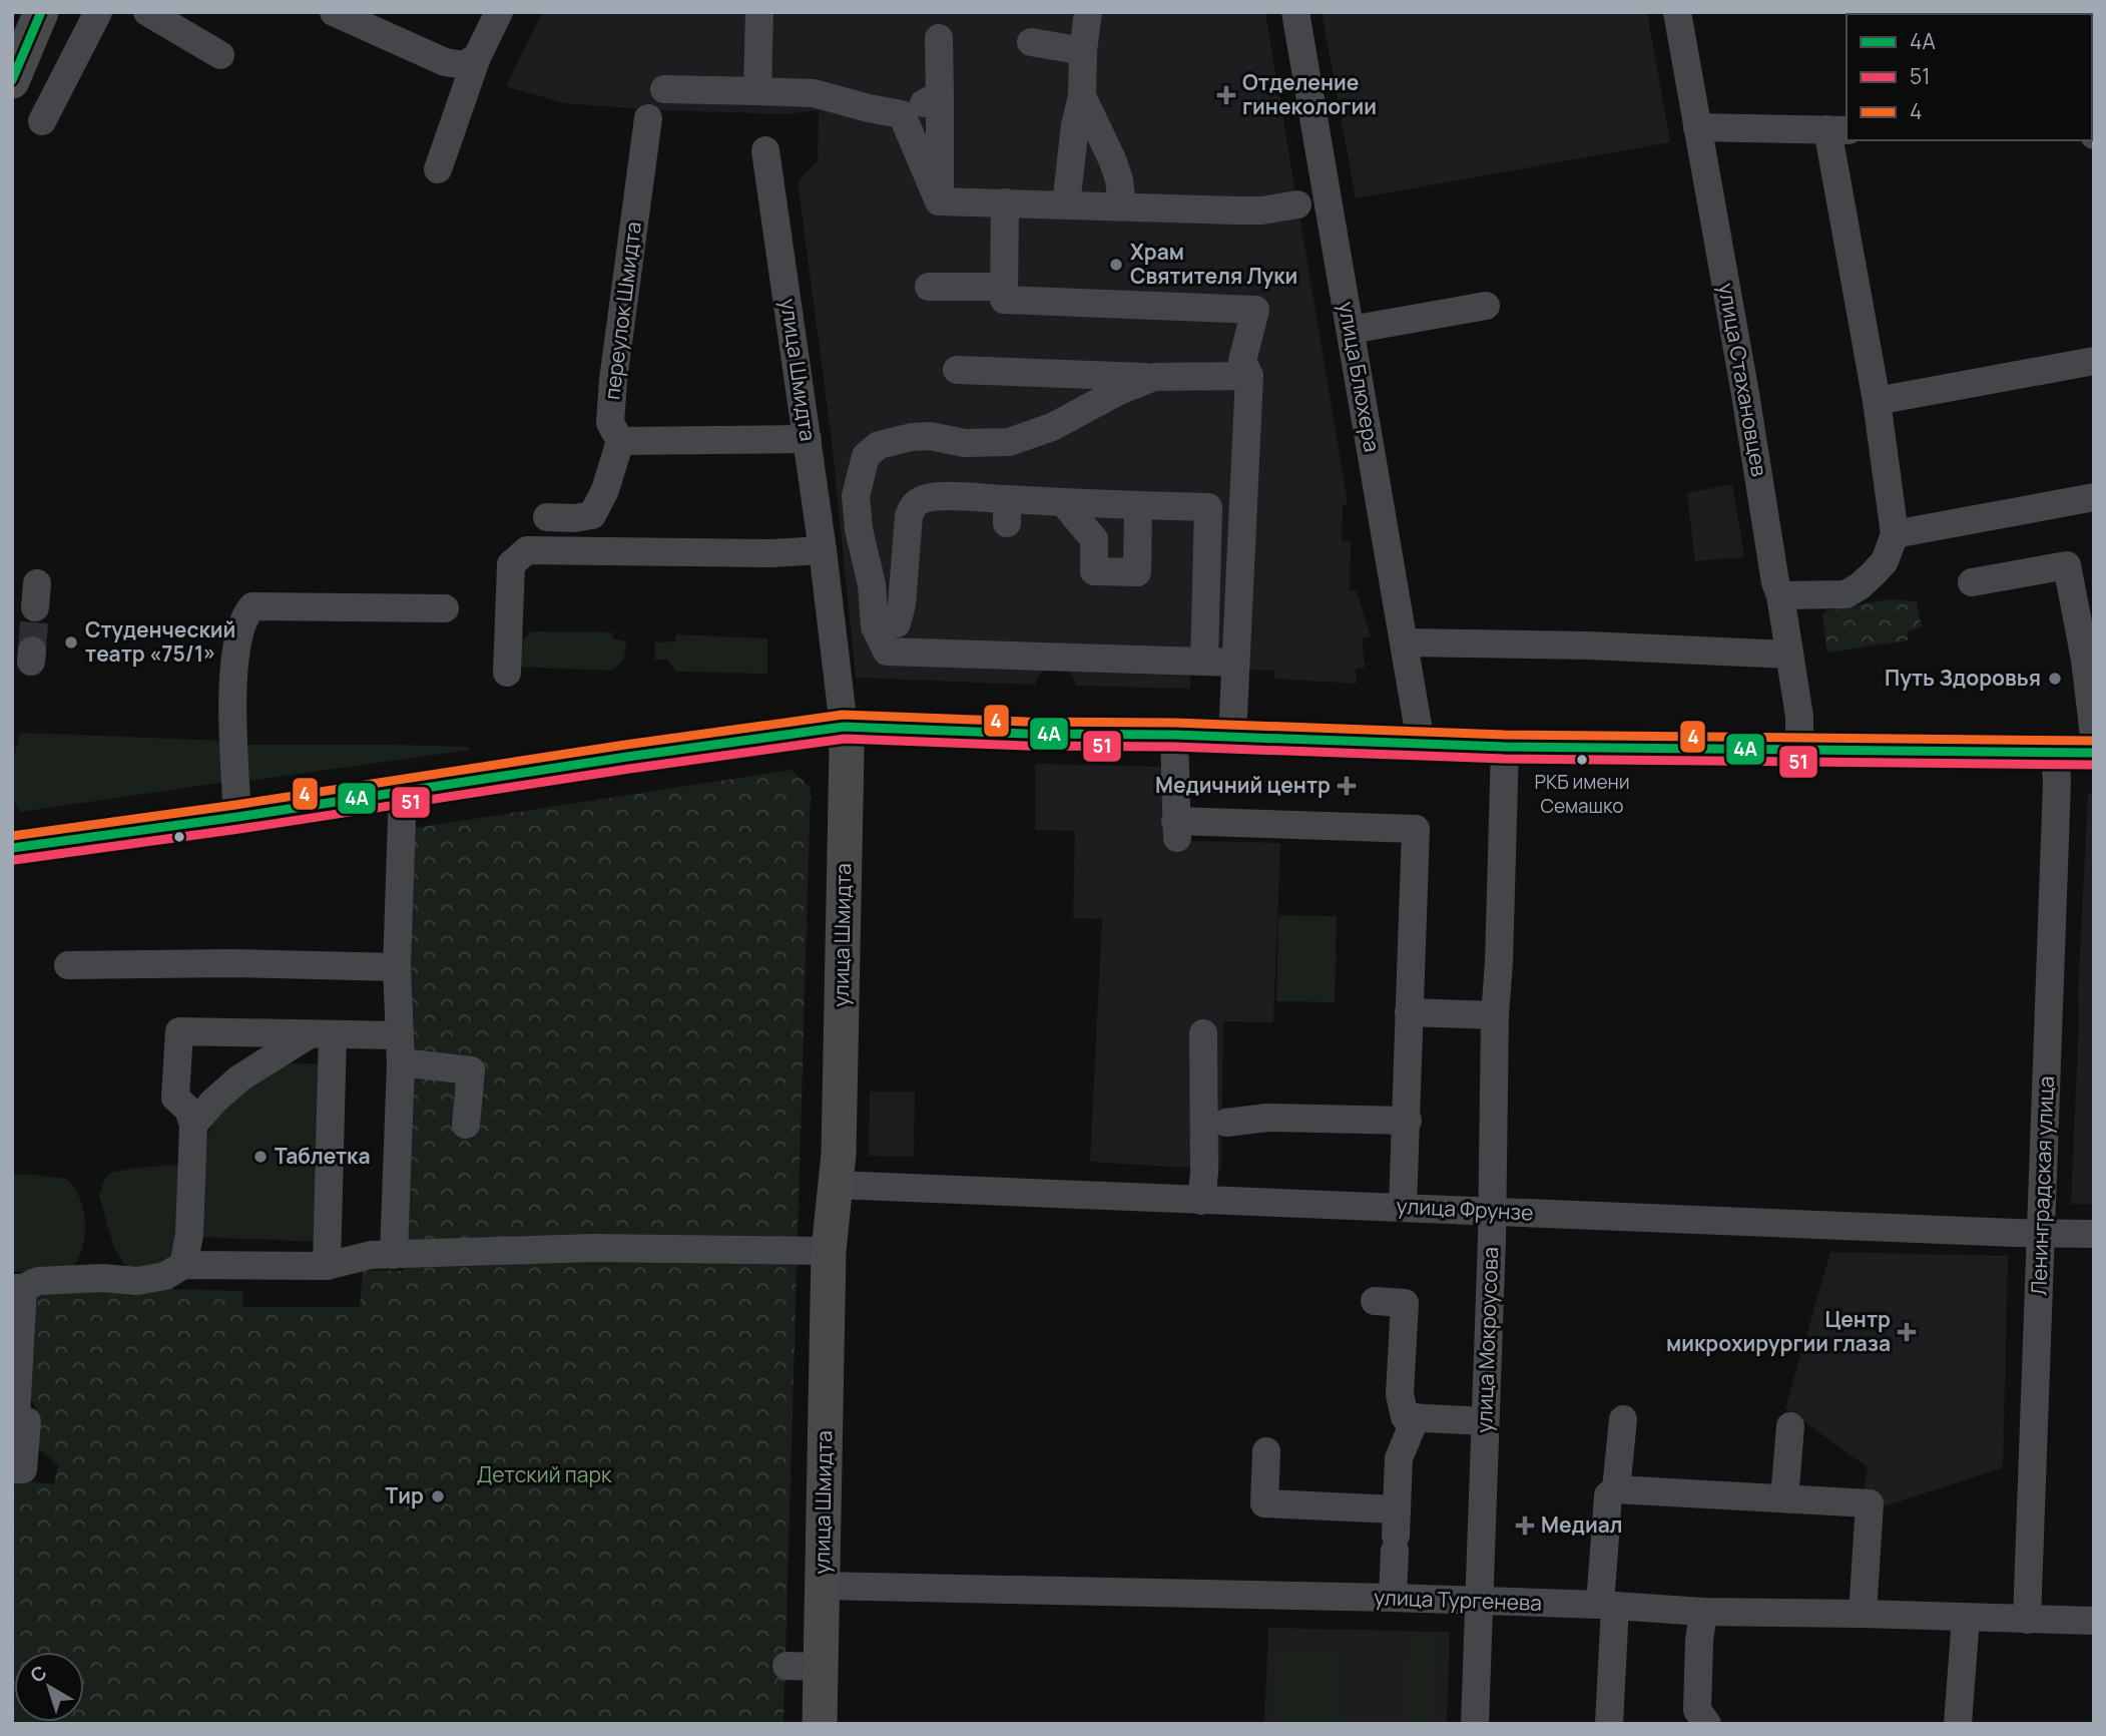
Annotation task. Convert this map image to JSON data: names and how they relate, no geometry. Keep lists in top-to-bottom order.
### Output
{
  "streets": {
    "main road": ["улица Шмидта"],
    "street": [
      "переулок Шмидта",
      "улица Блюхера",
      "улица Стахановцев",
      "Ленинградская улица",
      "улица Фрунзе",
      "улица Мокроусова",
      "улица Тургенева"
    ]
  },
  "crossings": [
    ["улица Шмидта", "улица Фрунзе"],
    ["улица Шмидта", "улица Тургенева"],
    ["Ленинградская улица", "улица Фрунзе"],
    ["Ленинградская улица", "улица Тургенева"],
    ["улица Фрунзе", "улица Мокроусова"],
    ["улица Мокроусова", "улица Тургенева"]
  ],
  "parks": ["Детский парк"],
  "places": {
    "health": [
      "Отделение гинекологии",
      "Медичний центр",
      "Центр микрохирургии глаза",
      "Медиал"
    ],
    "other": [
      "Храм Святителя Луки",
      "Студенческий театр «75/1»",
      "Путь Здоровья",
      "РКБ имени Семашко",
      "Таблетка",
      "Тир"
    ]
  },
  "lines": ["transit line 4А", "transit line 4", "transit line 51"],
  "legend": ["4А", "51", "4"],
  "north": "top left"
}
